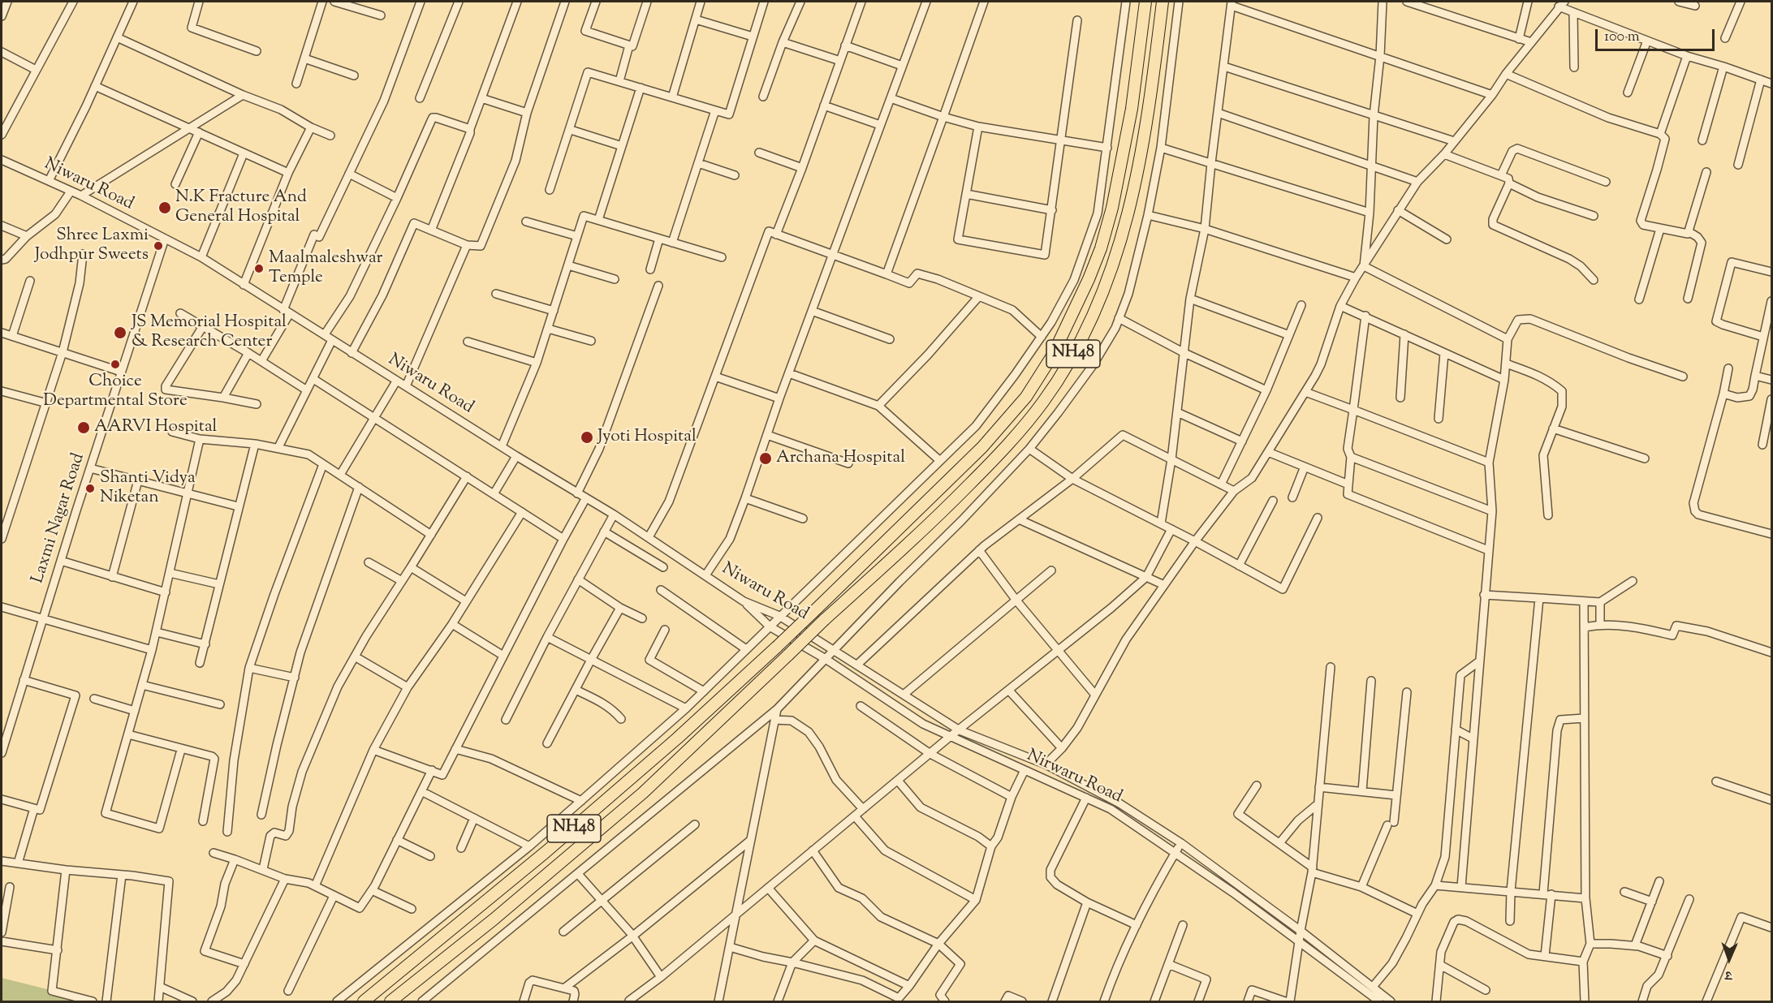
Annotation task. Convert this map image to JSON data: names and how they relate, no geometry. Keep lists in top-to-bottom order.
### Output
{
  "streets": {
    "highway": ["NH48"],
    "street": ["Niwaru Road", "Laxmi Nagar Road", "Nirwaru Road"]
  },
  "crossings": [
    ["Niwaru Road", "Laxmi Nagar Road"],
    ["Niwaru Road", "Nirwaru Road"]
  ],
  "places": [
    "N.K Fracture And General Hospital",
    "Shree Laxmi Jodhpur Sweets",
    "Maalmaleshwar Temple",
    "JS Memorial Hospital & Research Center",
    "Choice Departmental Store",
    "AARVI Hospital",
    "Jyoti Hospital",
    "Archana Hospital",
    "Shanti Vidya Niketan"
  ],
  "scale_bar": "100 m",
  "north": "bottom"
}
